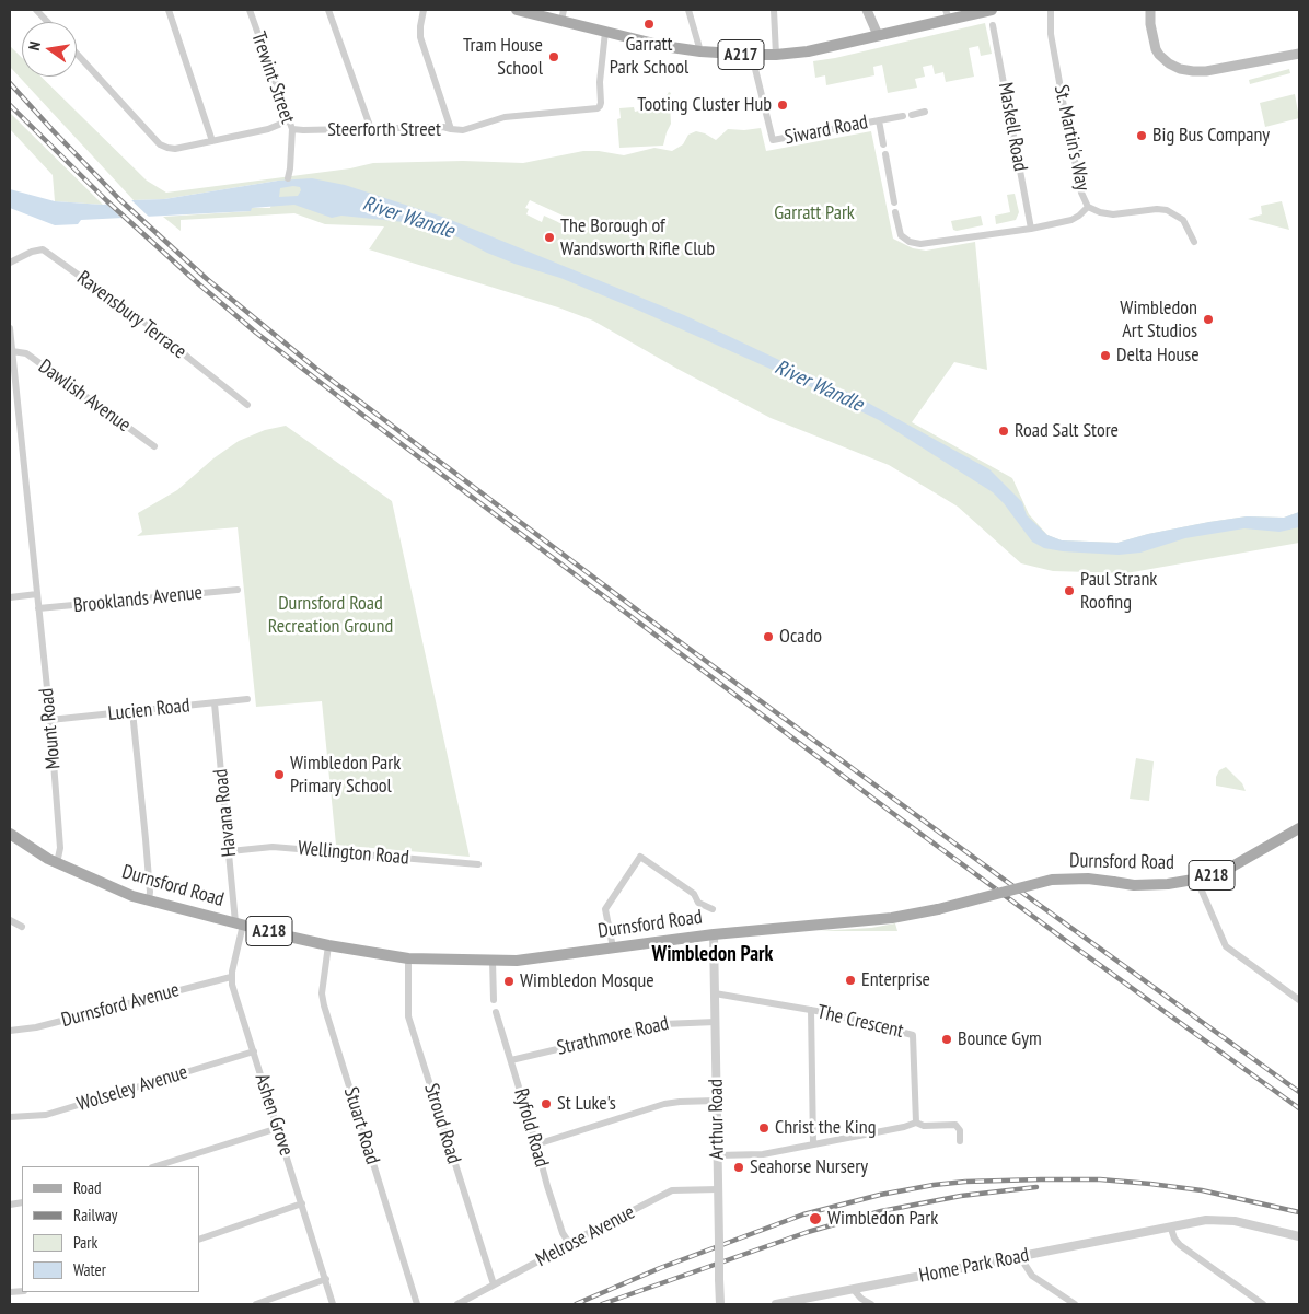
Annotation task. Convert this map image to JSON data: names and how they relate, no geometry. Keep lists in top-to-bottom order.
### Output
{
  "streets": {
    "main road": ["A217", "Durnsford Road", "A218"],
    "street": [
      "Trewint Street",
      "Maskell Road",
      "Steerforth Street",
      "Siward Road",
      "St. Martin's Way",
      "Ravensbury Terrace",
      "Dawlish Avenue",
      "Brooklands Avenue",
      "Lucien Road",
      "Mount Road",
      "Havana Road",
      "Wellington Road",
      "Durnsford Avenue",
      "The Crescent",
      "Strathmore Road",
      "Wolseley Avenue",
      "Ashen Grove",
      "Arthur Road",
      "Stroud Road",
      "Stuart Road",
      "Ryfold Road",
      "Melrose Avenue",
      "Home Park Road"
    ]
  },
  "crossings": [
    ["A217", "Siward Road"],
    ["Trewint Street", "Steerforth Street"],
    ["Dawlish Avenue", "Mount Road"],
    ["Brooklands Avenue", "Mount Road"],
    ["Lucien Road", "Mount Road"],
    ["Lucien Road", "Havana Road"],
    ["Mount Road", "Durnsford Road"],
    ["Havana Road", "Wellington Road"],
    ["Havana Road", "Durnsford Road"],
    ["Havana Road", "Ashen Grove"],
    ["Durnsford Road", "Ashen Grove"],
    ["Durnsford Road", "Arthur Road"],
    ["Durnsford Road", "Stroud Road"],
    ["Durnsford Road", "Stuart Road"],
    ["Durnsford Avenue", "Ashen Grove"],
    ["The Crescent", "Arthur Road"],
    ["Strathmore Road", "Arthur Road"],
    ["Strathmore Road", "Ryfold Road"],
    ["Wolseley Avenue", "Ashen Grove"],
    ["Arthur Road", "Melrose Avenue"],
    ["Stroud Road", "Melrose Avenue"],
    ["Ryfold Road", "Melrose Avenue"]
  ],
  "districts": ["Wimbledon Park"],
  "water": ["River Wandle"],
  "parks": ["Garratt Park", "Durnsford Road Recreation Ground"],
  "places": [
    "Garratt Park School",
    "Tram House School",
    "Tooting Cluster Hub",
    "Big Bus Company",
    "The Borough of Wandsworth Rifle Club",
    "Wimbledon Art Studios",
    "Delta House",
    "Road Salt Store",
    "Paul Strank Roofing",
    "Ocado",
    "Wimbledon Park Primary School",
    "Enterprise",
    "Wimbledon Mosque",
    "Bounce Gym",
    "St Luke's",
    "Christ the King",
    "Seahorse Nursery",
    "Wimbledon Park"
  ],
  "legend": [
    "Road",
    "Railway",
    "Park",
    "Water"
  ],
  "north": "left"
}
